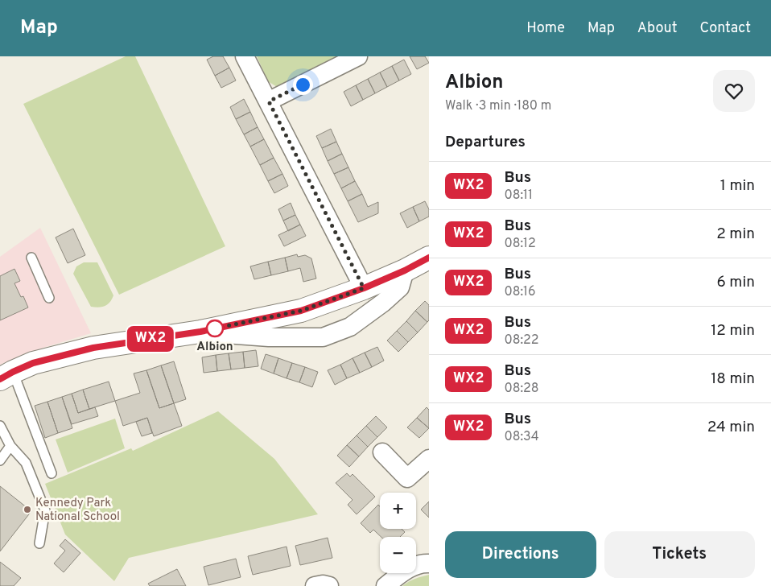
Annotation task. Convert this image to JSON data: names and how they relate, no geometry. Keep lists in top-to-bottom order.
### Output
{
  "places": ["Albion", "Kennedy Park National School"],
  "lines": ["bus line WX2"],
  "page": {
    "header": "Map",
    "nav": [
      "Home",
      "Map",
      "About",
      "Contact"
    ],
    "on_map": "WX2",
    "heading": [
      ["Albion", "Walk · 3 min · 180 m"],
      "Departures"
    ],
    "list": [
      {
        "mark": "WX2",
        "name": "Bus",
        "note": "08:11",
        "value": "1 min"
      },
      {
        "mark": "WX2",
        "name": "Bus",
        "note": "08:12",
        "value": "2 min"
      },
      {
        "mark": "WX2",
        "name": "Bus",
        "note": "08:16",
        "value": "6 min"
      },
      {
        "mark": "WX2",
        "name": "Bus",
        "note": "08:22",
        "value": "12 min"
      },
      {
        "mark": "WX2",
        "name": "Bus",
        "note": "08:28",
        "value": "18 min"
      },
      {
        "mark": "WX2",
        "name": "Bus",
        "note": "08:34",
        "value": "24 min"
      }
    ],
    "map_buttons": ["+", "−"],
    "buttons": ["Directions", "Tickets"]
  }
}
